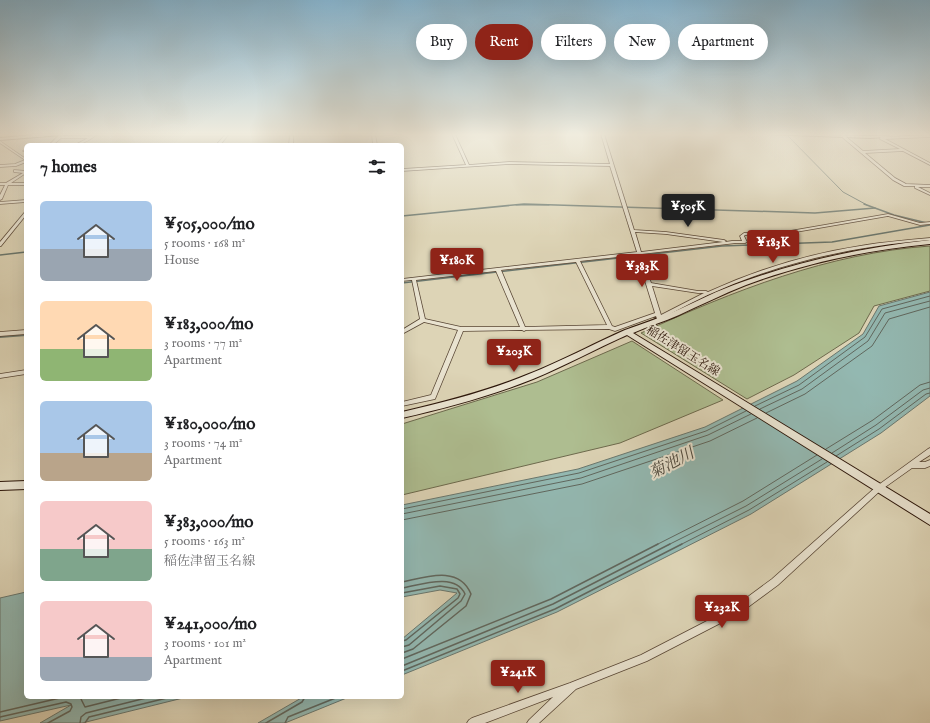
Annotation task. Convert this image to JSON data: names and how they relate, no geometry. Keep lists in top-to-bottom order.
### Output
{
  "streets": {
    "main road": ["稲佐津留玉名線"]
  },
  "water": ["菊池川"],
  "page": {
    "chip": [
      "Buy",
      "Rent",
      "Filters",
      "New",
      "Apartment"
    ],
    "heading": "7 homes",
    "list": [
      {
        "name": "¥505,000/mo",
        "note": "5 rooms · 168 m² · House"
      },
      {
        "name": "¥183,000/mo",
        "note": "3 rooms · 77 m² · Apartment"
      },
      {
        "name": "¥180,000/mo",
        "note": "3 rooms · 74 m² · Apartment"
      },
      {
        "name": "¥383,000/mo",
        "note": "5 rooms · 163 m² · 稲佐津留玉名線"
      },
      {
        "name": "¥241,000/mo",
        "note": "3 rooms · 101 m² · Apartment"
      }
    ],
    "price": [
      "¥505K",
      "¥183K",
      "¥180K",
      "¥383K",
      "¥203K",
      "¥232K",
      "¥241K"
    ]
  }
}
